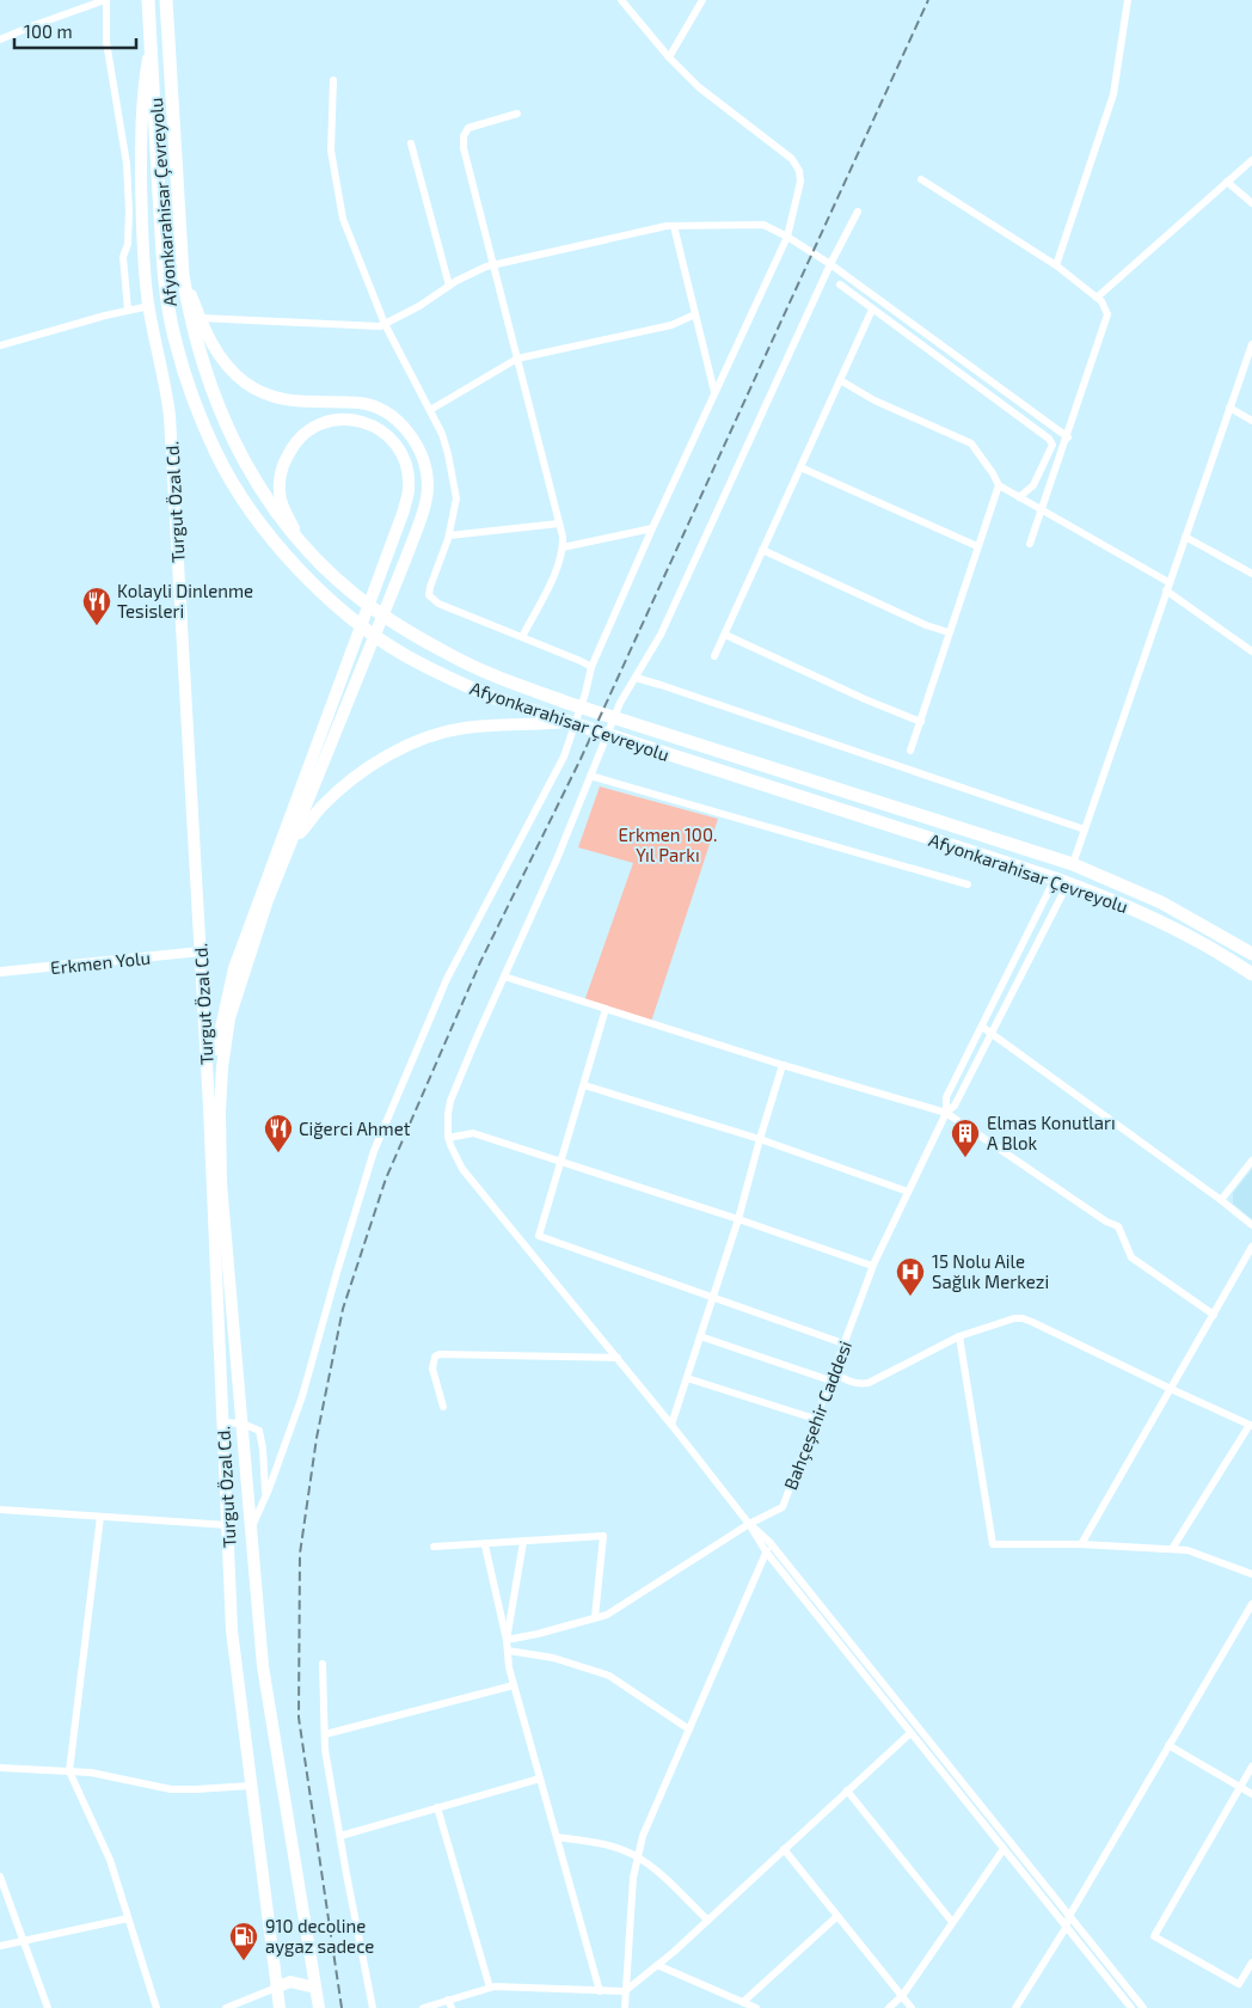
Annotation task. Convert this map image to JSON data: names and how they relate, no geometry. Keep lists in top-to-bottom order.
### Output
{
  "streets": {
    "highway": ["Afyonkarahisar Çevreyolu", "Turgut Özal Cd."],
    "street": ["Erkmen Yolu", "Bahçeşehir Caddesi"]
  },
  "crossings": [
    ["Afyonkarahisar Çevreyolu", "Turgut Özal Cd."],
    ["Afyonkarahisar Çevreyolu", "Bahçeşehir Caddesi"],
    ["Turgut Özal Cd.", "Erkmen Yolu"]
  ],
  "parks": ["Erkmen 100. Yıl Parkı"],
  "places": {
    "restaurant": ["Kolayli Dinlenme Tesisleri", "Ciğerci Ahmet"],
    "building": ["Elmas Konutları A Blok"],
    "hospital": ["15 Nolu Aile Sağlık Merkezi"],
    "fuel station": ["910 decoline aygaz sadece"]
  },
  "scale_bar": "100 m"
}
